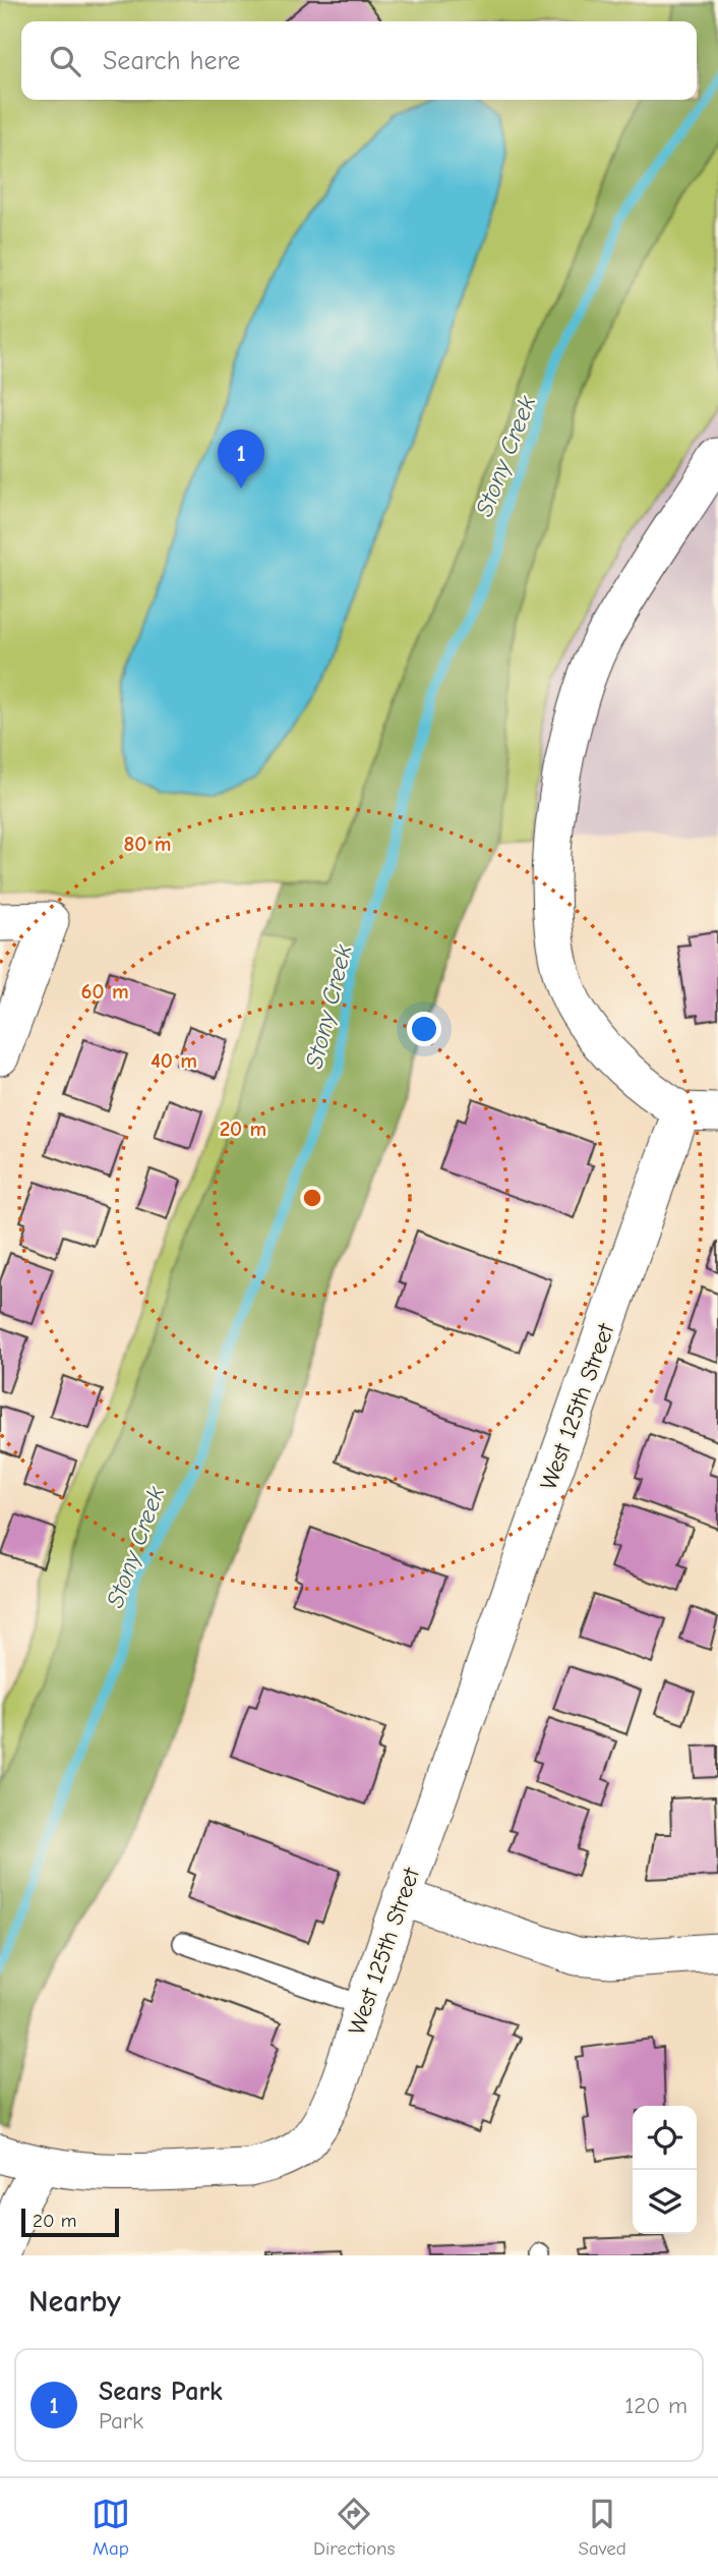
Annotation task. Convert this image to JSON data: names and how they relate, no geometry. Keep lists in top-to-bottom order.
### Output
{
  "streets": {
    "street": ["West 125th Street"]
  },
  "water": ["Stony Creek"],
  "scale_bar": "20 m",
  "page": {
    "search": "Search here",
    "pins": "1",
    "scale": "20 m",
    "heading": "Nearby",
    "list": [
      {
        "mark": "1",
        "name": "Sears Park",
        "note": "Park",
        "value": "120 m"
      }
    ],
    "nav": ["Map", "Directions", "Saved"]
  },
  "rings": [
    "80 m",
    "60 m",
    "40 m",
    "20 m"
  ]
}
